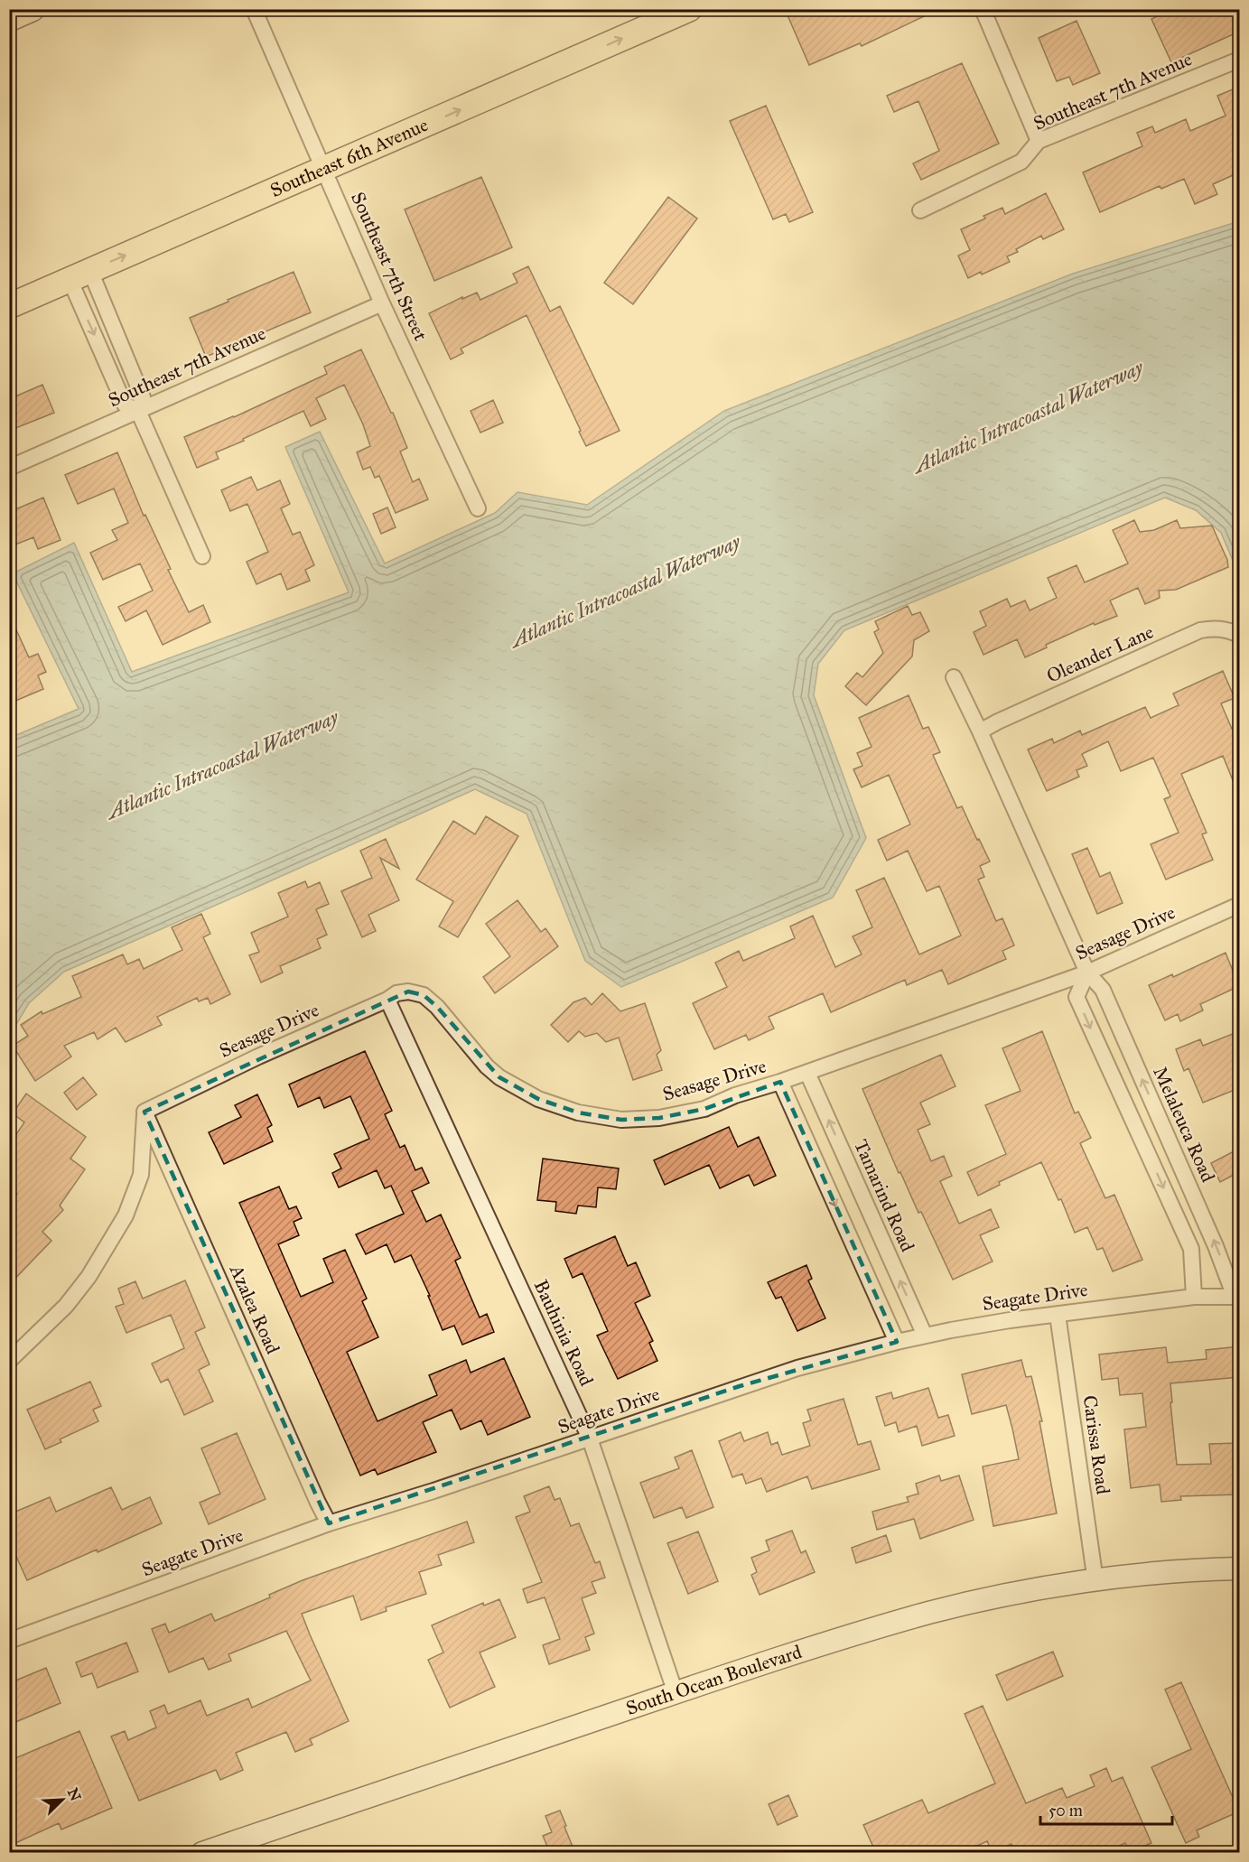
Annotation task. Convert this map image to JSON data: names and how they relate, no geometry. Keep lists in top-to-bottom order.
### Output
{
  "streets": {
    "main road": ["Southeast 6th Avenue", "South Ocean Boulevard"],
    "street": [
      "Southeast 7th Avenue",
      "Southeast 7th Street",
      "Oleander Lane",
      "Seasage Drive",
      "Melaleuca Road",
      "Tamarind Road",
      "Seagate Drive",
      "Azalea Road",
      "Bauhinia Road",
      "Carissa Road"
    ]
  },
  "crossings": [
    ["Southeast 7th Avenue", "Southeast 7th Street"],
    ["Southeast 6th Avenue", "Southeast 7th Street"],
    ["Oleander Lane", "Melaleuca Road"],
    ["Seasage Drive", "Melaleuca Road"],
    ["Seasage Drive", "Tamarind Road"],
    ["Seasage Drive", "Azalea Road"],
    ["Seasage Drive", "Bauhinia Road"],
    ["Melaleuca Road", "Seagate Drive"],
    ["Tamarind Road", "Seagate Drive"],
    ["Seagate Drive", "Azalea Road"],
    ["Seagate Drive", "Bauhinia Road"],
    ["Seagate Drive", "Carissa Road"],
    ["Bauhinia Road", "South Ocean Boulevard"],
    ["Carissa Road", "South Ocean Boulevard"]
  ],
  "one_way": ["Southeast 6th Avenue"],
  "water": ["Atlantic Intracoastal Waterway"],
  "scale_bar": "50 m",
  "north": "top right"
}
